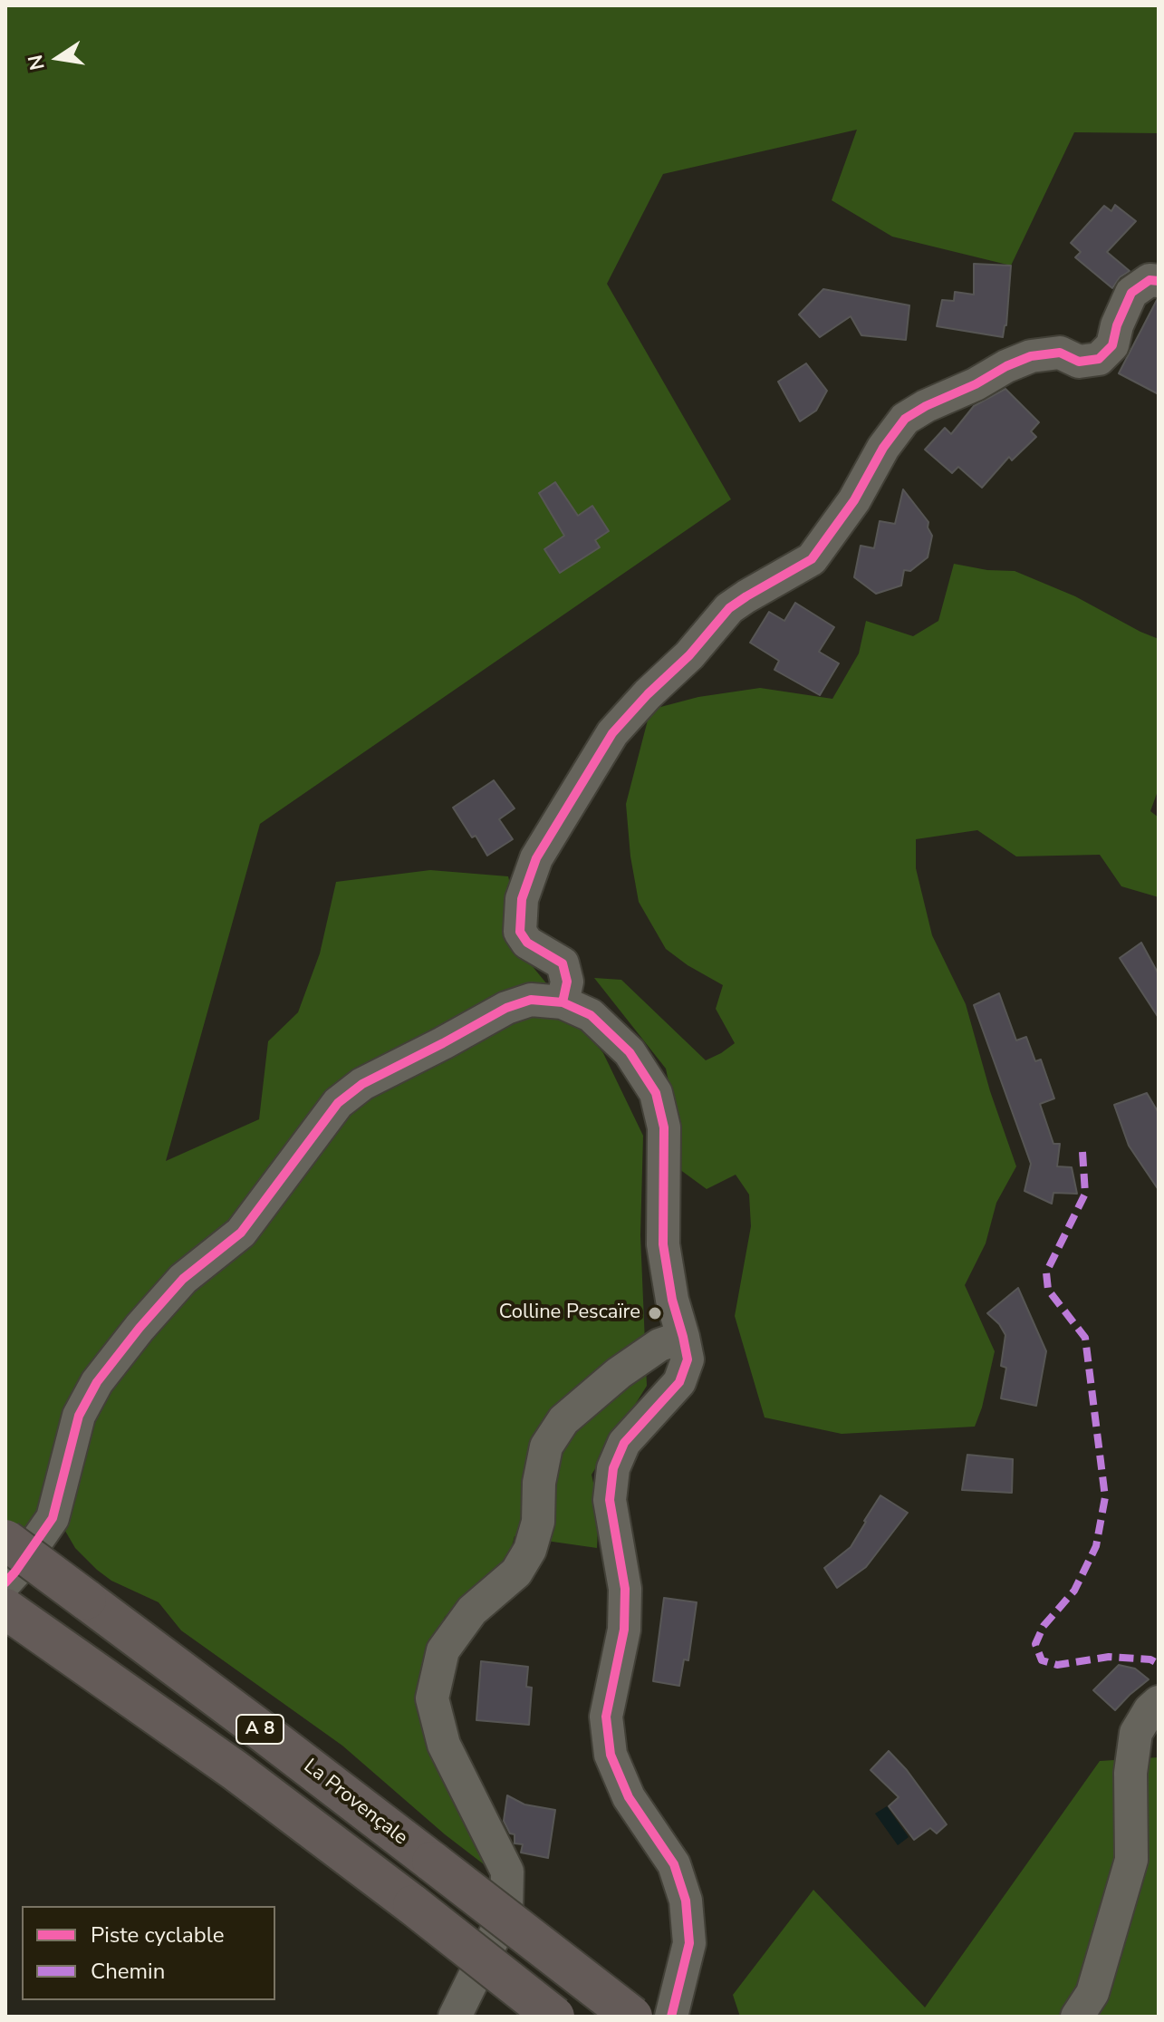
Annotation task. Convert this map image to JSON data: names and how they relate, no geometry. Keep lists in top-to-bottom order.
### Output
{
  "streets": {
    "highway": ["A 8", "La Provençale"]
  },
  "places": ["Colline Pescaïre"],
  "legend": ["Piste cyclable", "Chemin"],
  "north": "left"
}
